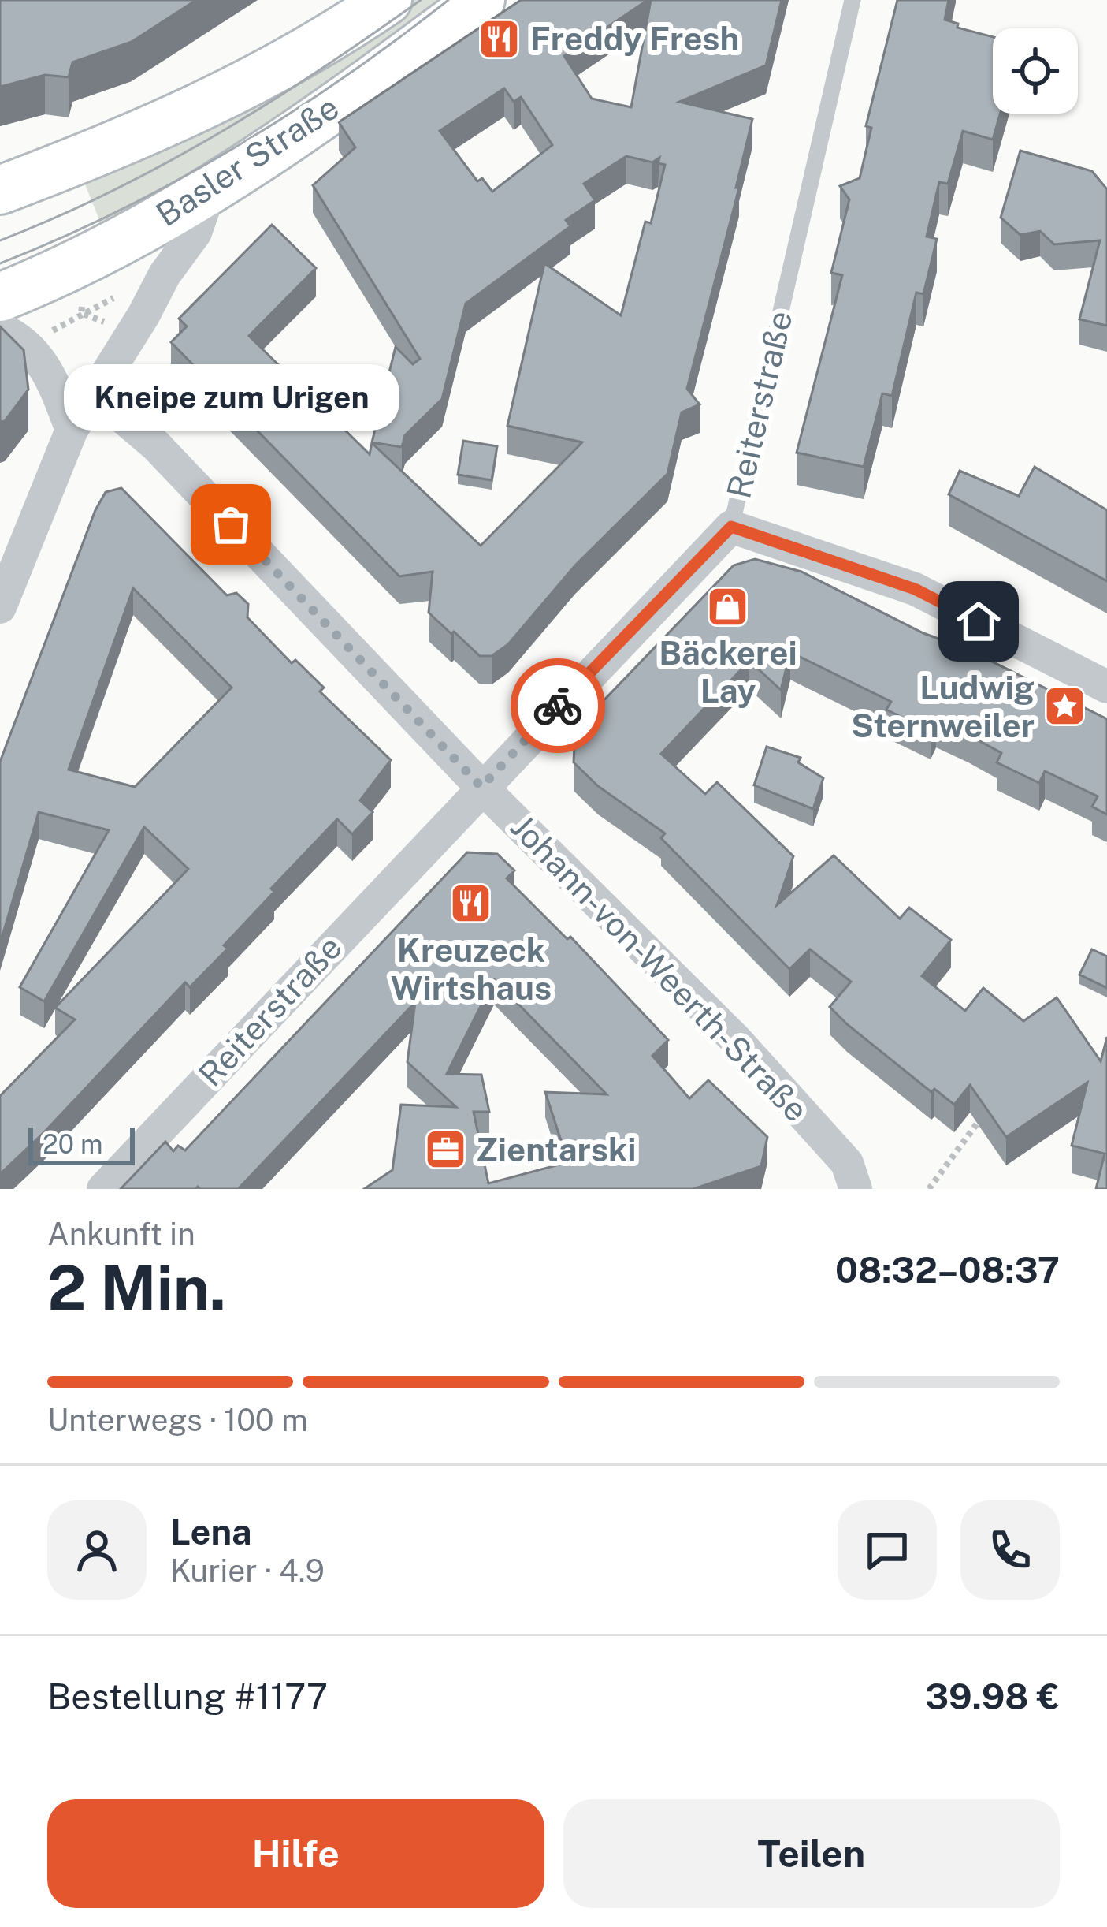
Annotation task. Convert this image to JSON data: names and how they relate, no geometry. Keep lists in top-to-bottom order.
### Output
{
  "streets": {
    "main road": ["Basler Straße"],
    "street": ["Reiterstraße", "Johann-von-Weerth-Straße"]
  },
  "crossings": [
    ["Reiterstraße", "Johann-von-Weerth-Straße"]
  ],
  "places": {
    "restaurant": ["Freddy Fresh", "Kreuzeck Wirtshaus"],
    "other": ["Kneipe zum Urigen"],
    "shop": ["Bäckerei Lay"],
    "place": ["Ludwig Sternweiler"],
    "office": ["Zientarski"]
  },
  "scale_bar": "20 m",
  "page": {
    "bubble": "Kneipe zum Urigen",
    "scale": "20 m",
    "heading": ["2 Min.", "Ankunft in", "08:32–08:37"],
    "panel": [
      "Lena",
      "Kurier · 4.9",
      "Bestellung #1177",
      "39.98 €"
    ],
    "bar": "Unterwegs · 100 m",
    "buttons": ["Hilfe", "Teilen"]
  }
}
